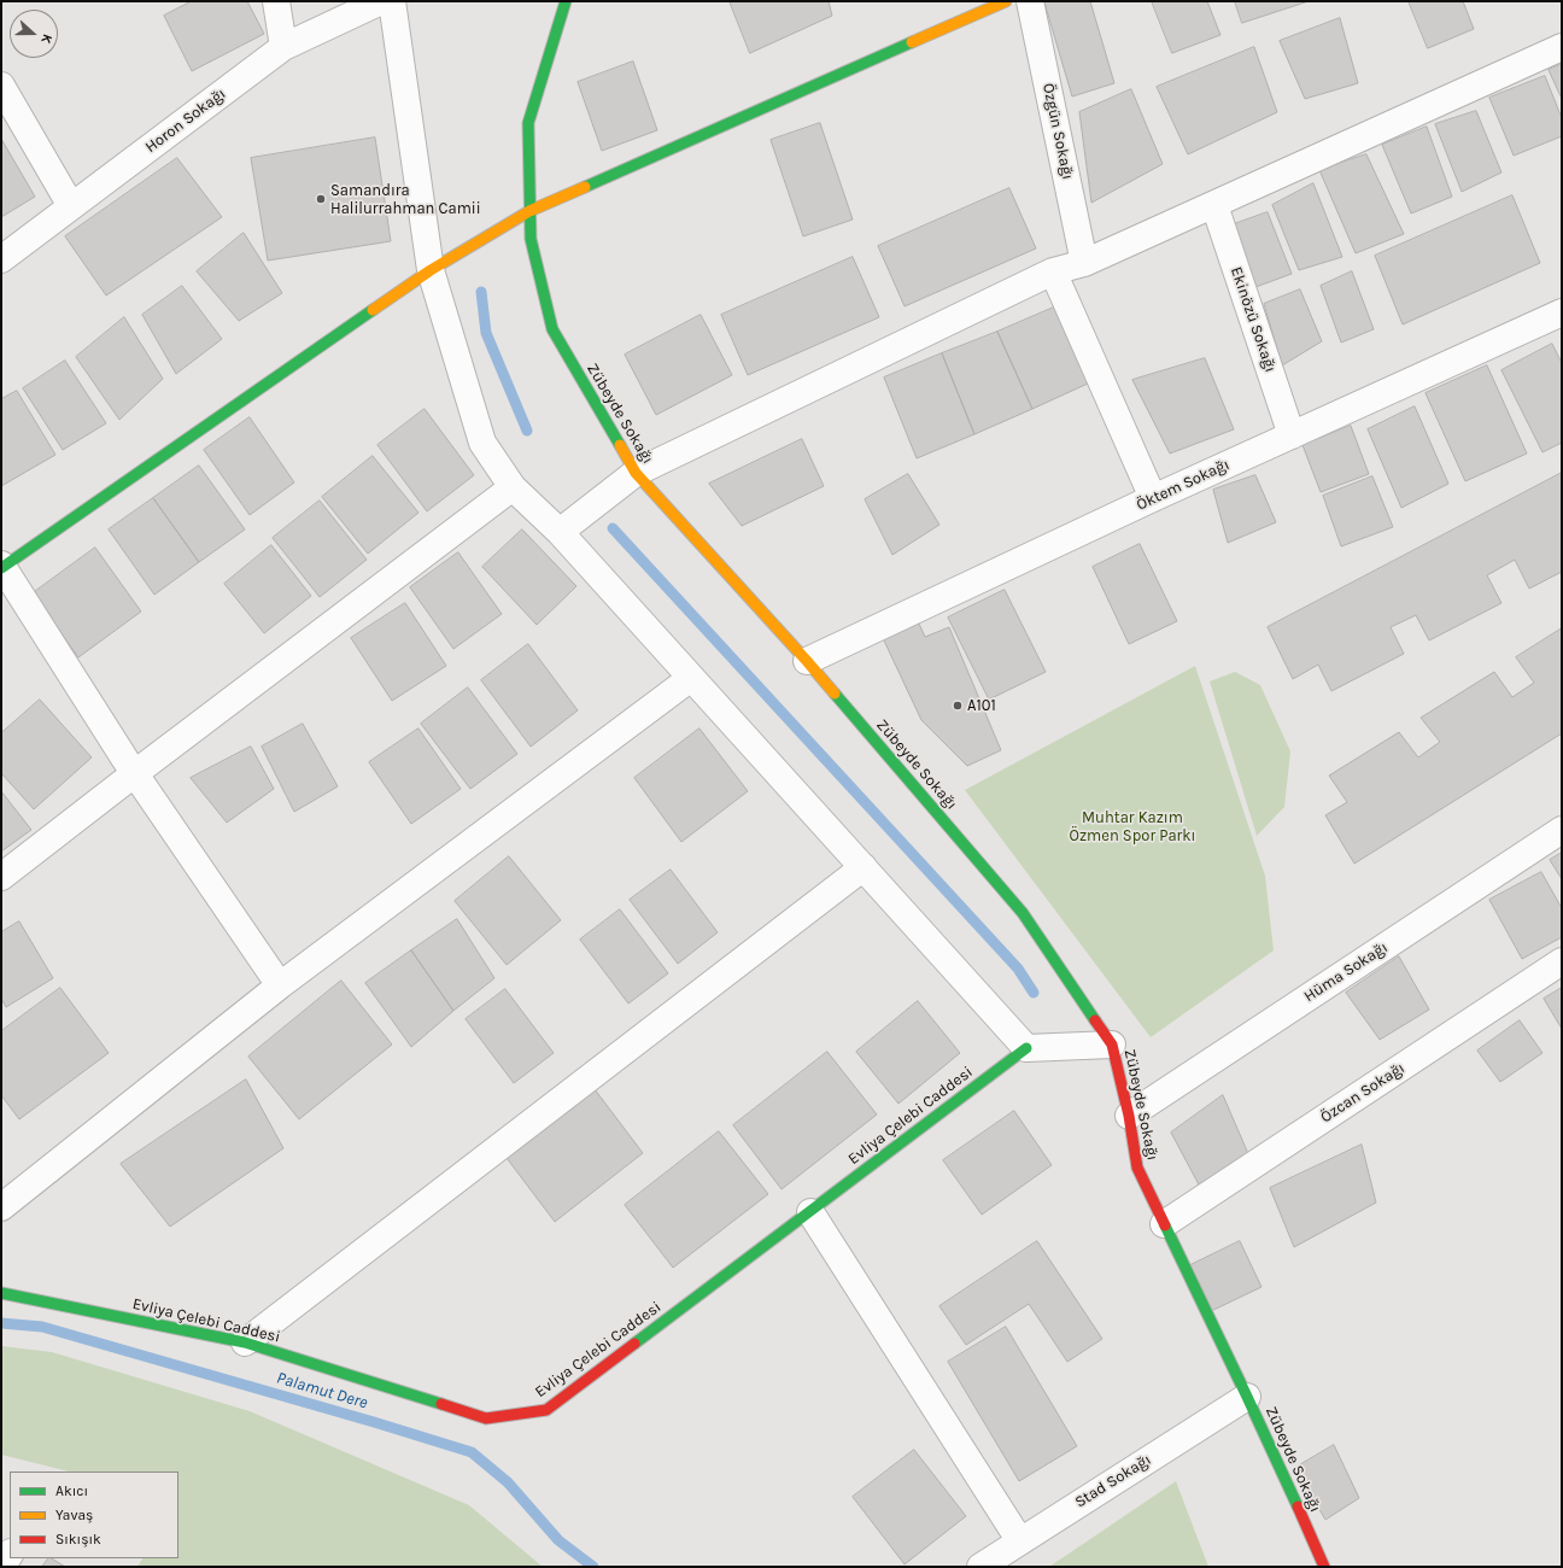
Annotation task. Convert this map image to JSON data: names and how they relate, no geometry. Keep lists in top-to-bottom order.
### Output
{
  "streets": {
    "street": [
      "Horon Sokağı",
      "Özgün Sokağı",
      "Ekinözü Sokağı",
      "Zübeyde Sokağı",
      "Öktem Sokağı",
      "Hüma Sokağı",
      "Özcan Sokağı",
      "Evliya Çelebi Caddesi",
      "Stad Sokağı"
    ]
  },
  "crossings": [
    ["Ekinözü Sokağı", "Öktem Sokağı"],
    ["Zübeyde Sokağı", "Öktem Sokağı"],
    ["Zübeyde Sokağı", "Hüma Sokağı"],
    ["Zübeyde Sokağı", "Özcan Sokağı"],
    ["Zübeyde Sokağı", "Stad Sokağı"]
  ],
  "water": ["Palamut Dere"],
  "parks": ["Muhtar Kazım Özmen Spor Parkı"],
  "places": ["Samandıra Halilurrahman Camii", "A101"],
  "legend": ["Akıcı", "Yavaş", "Sıkışık"],
  "north": "right"
}
